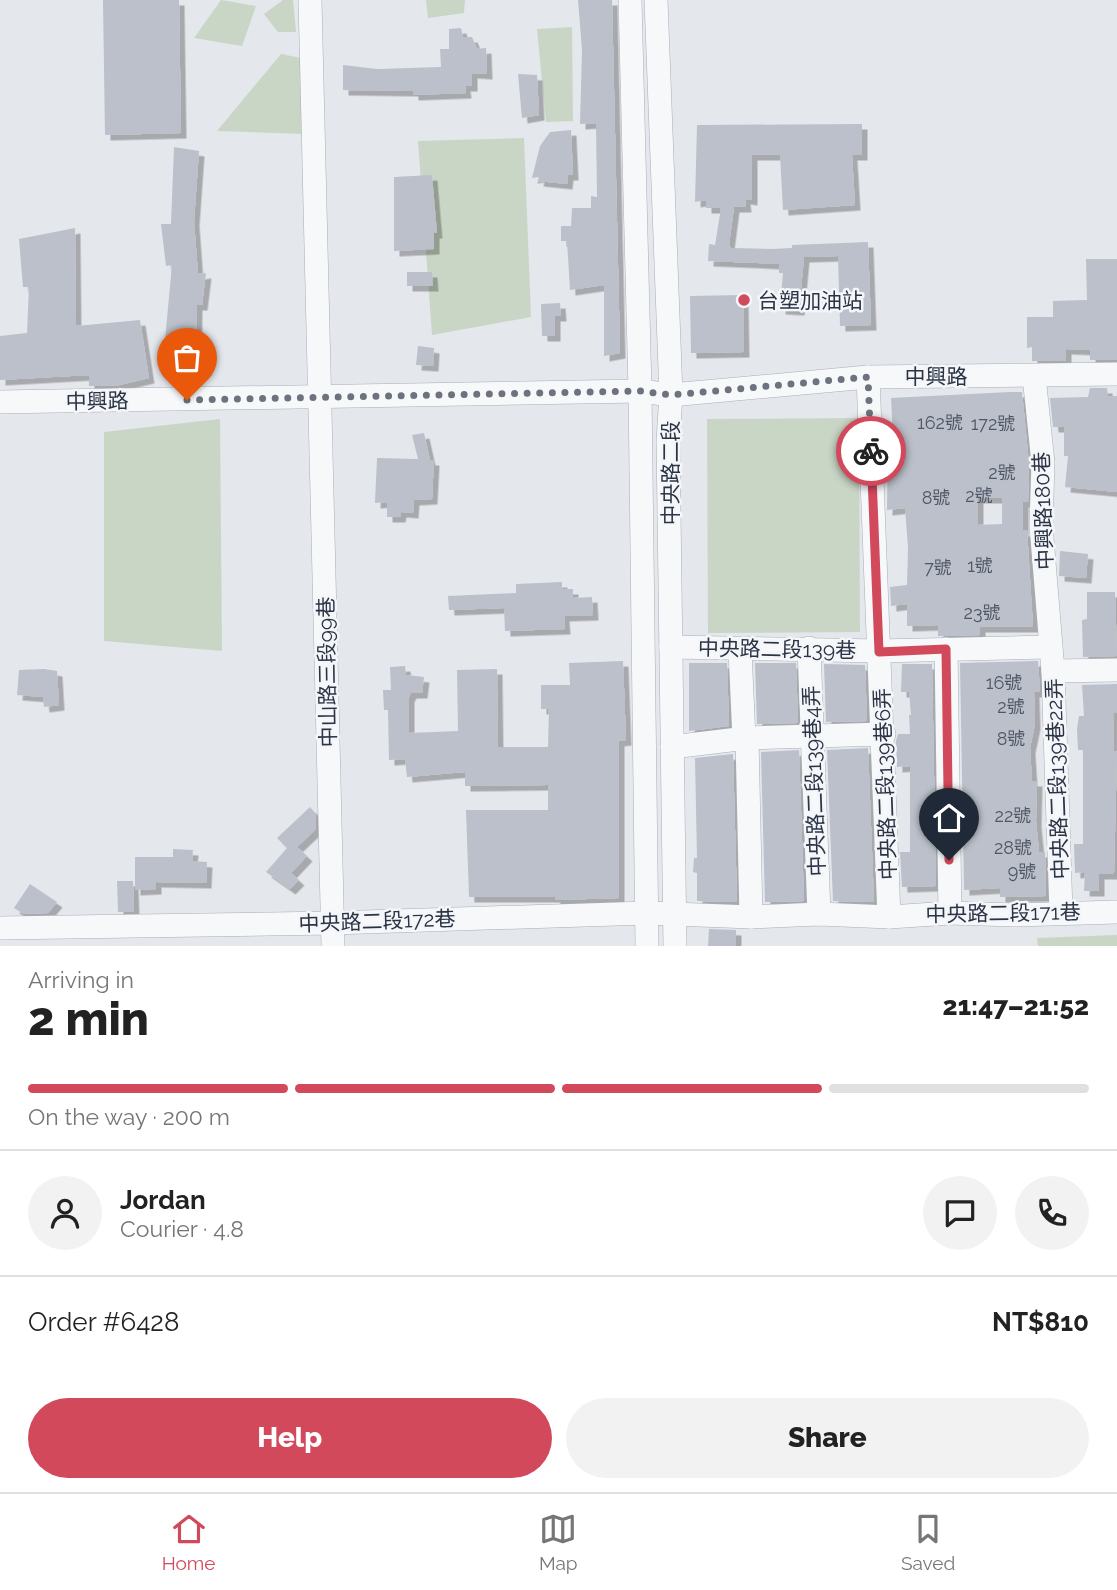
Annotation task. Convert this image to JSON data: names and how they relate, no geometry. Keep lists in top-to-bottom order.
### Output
{
  "streets": {
    "street": [
      "中興路",
      "中央路二段",
      "中興路180巷",
      "中央路二段139巷",
      "中山路三段99巷",
      "中央路二段139巷22弄",
      "中央路二段139巷4弄",
      "中央路二段139巷6弄",
      "中央路二段171巷",
      "中央路二段172巷"
    ]
  },
  "crossings": [
    ["中興路", "中央路二段"],
    ["中興路", "中興路180巷"],
    ["中興路", "中山路三段99巷"],
    ["中興路", "中央路二段139巷6弄"],
    ["中央路二段", "中央路二段139巷"],
    ["中央路二段", "中央路二段172巷"],
    ["中興路180巷", "中央路二段139巷"],
    ["中興路180巷", "中央路二段139巷22弄"],
    ["中央路二段139巷", "中央路二段139巷22弄"],
    ["中央路二段139巷", "中央路二段139巷4弄"],
    ["中央路二段139巷", "中央路二段139巷6弄"],
    ["中山路三段99巷", "中央路二段172巷"],
    ["中央路二段139巷22弄", "中央路二段171巷"],
    ["中央路二段139巷4弄", "中央路二段171巷"],
    ["中央路二段139巷6弄", "中央路二段171巷"],
    ["中央路二段171巷", "中央路二段172巷"]
  ],
  "places": ["台塑加油站"],
  "house_numbers": [
    "162號",
    "172號",
    "2號",
    "2號",
    "8號",
    "1號",
    "7號",
    "23號",
    "16號",
    "2號",
    "8號",
    "22號",
    "28號",
    "9號"
  ],
  "page": {
    "heading": ["2 min", "Arriving in", "21:47–21:52"],
    "panel": [
      "Jordan",
      "Courier · 4.8",
      "Order #6428",
      "NT$810"
    ],
    "bar": "On the way · 200 m",
    "buttons": ["Help", "Share"],
    "tabs": ["Home", "Map", "Saved"]
  }
}
